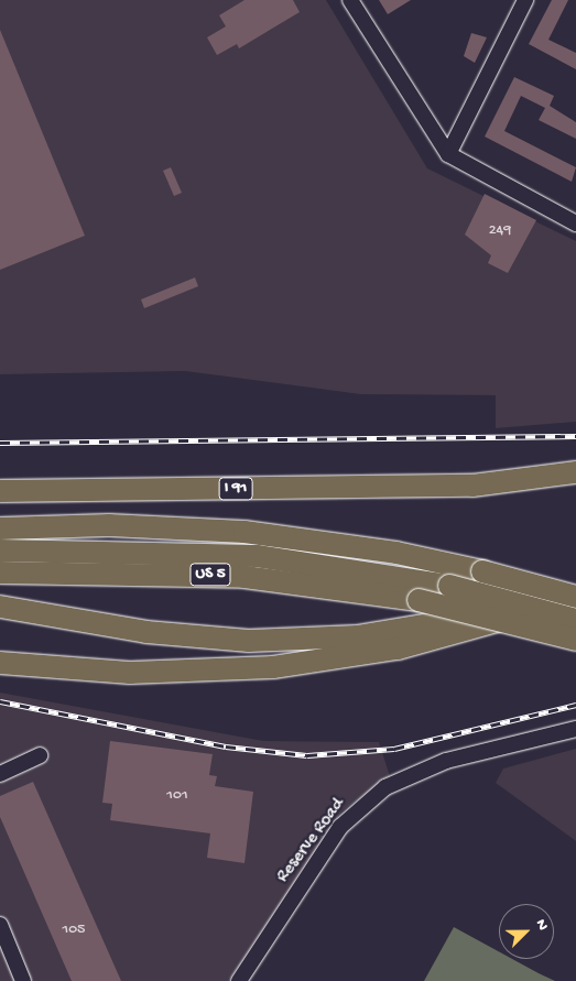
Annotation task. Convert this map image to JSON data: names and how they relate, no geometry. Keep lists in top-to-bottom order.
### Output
{
  "streets": {
    "highway": ["I 91", "US 5"],
    "street": ["Reserve Road"]
  },
  "house_numbers": ["249", "101", "105"],
  "north": "top right"
}
